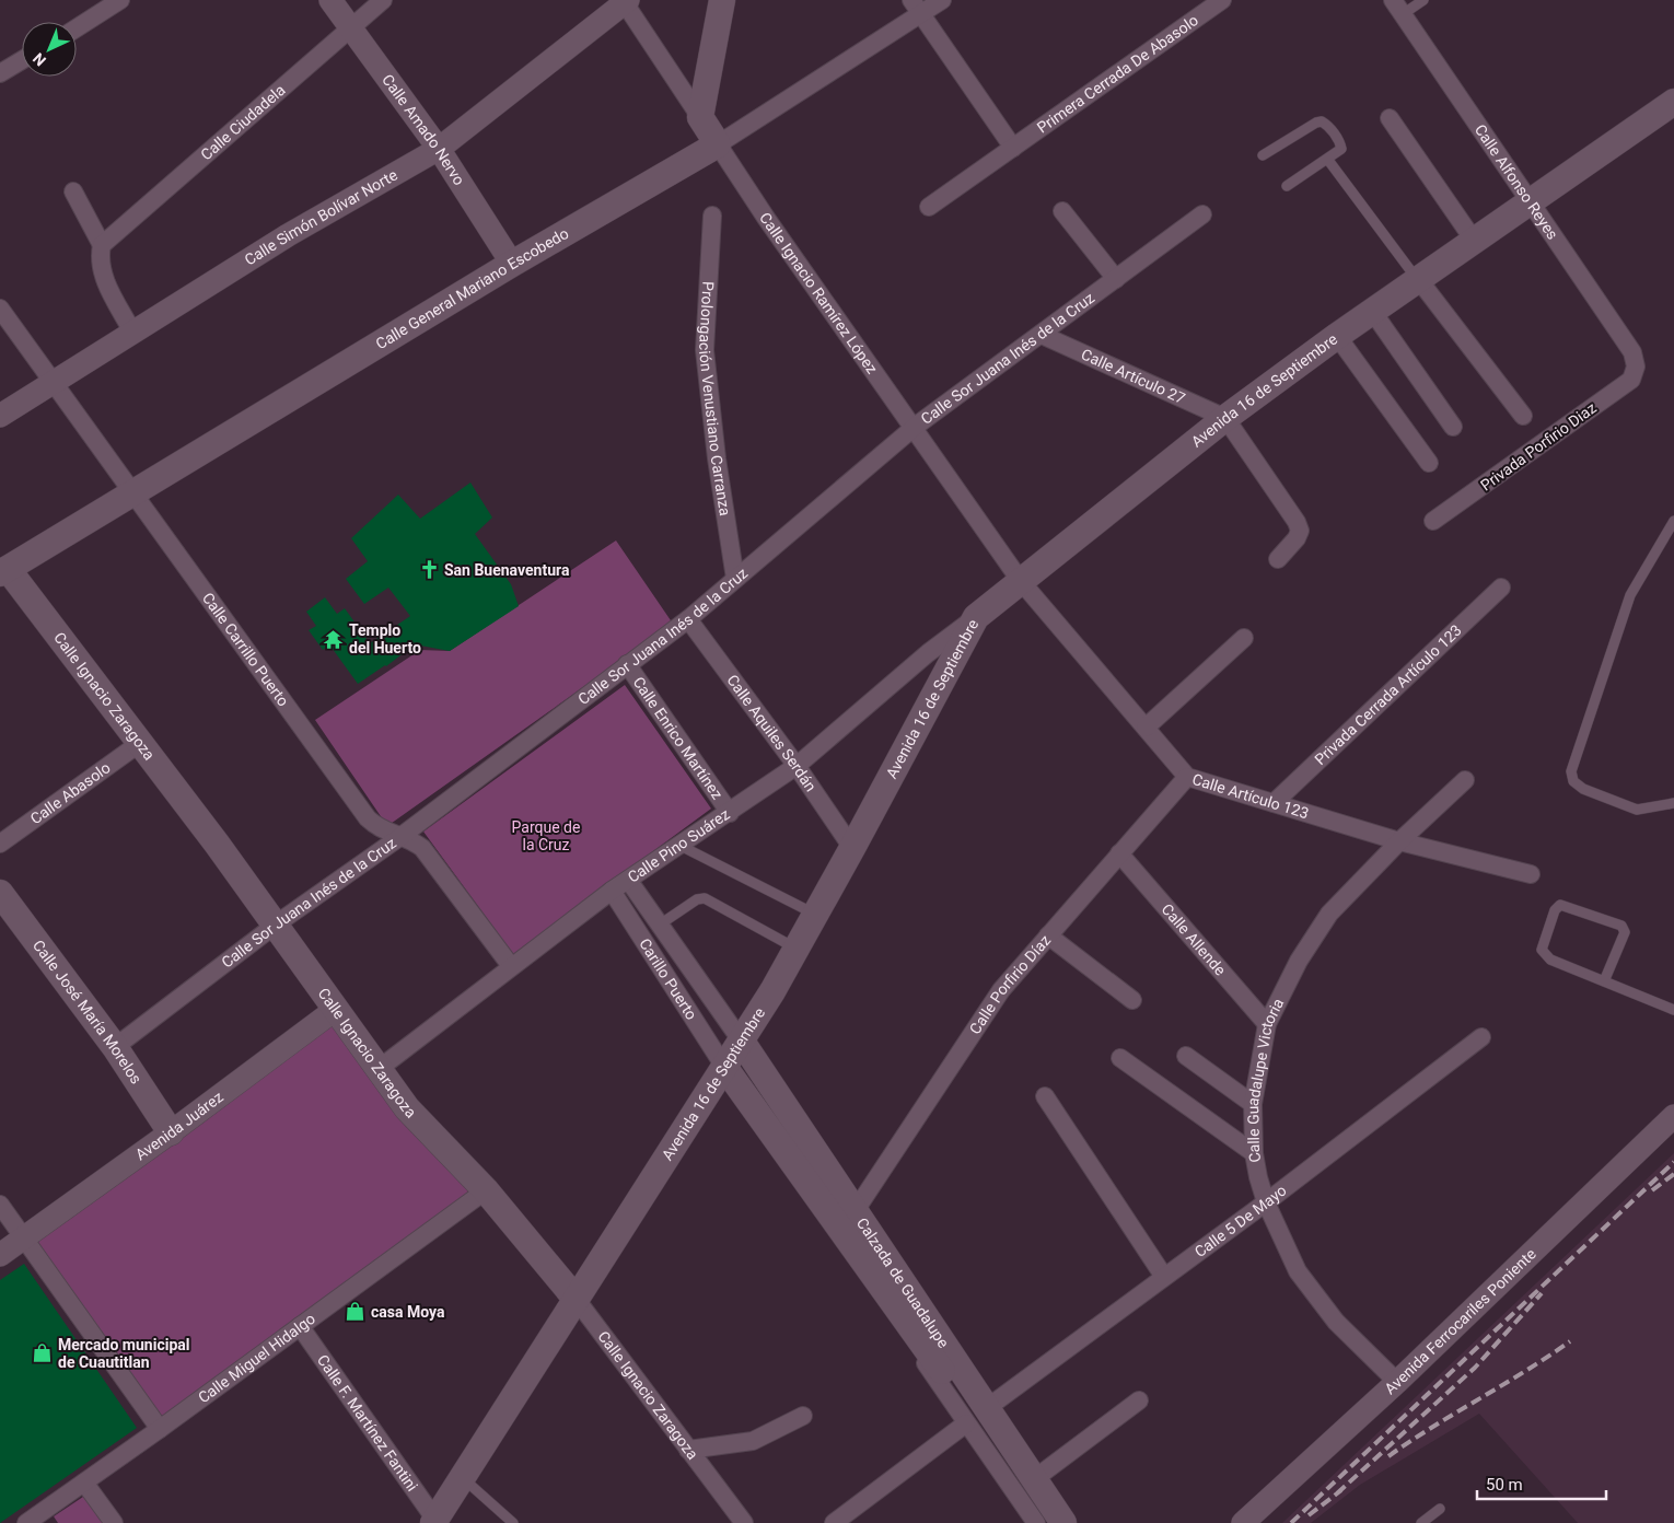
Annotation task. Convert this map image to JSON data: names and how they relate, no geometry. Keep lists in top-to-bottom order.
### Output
{
  "streets": {
    "main road": [
      "Calle General Mariano Escobedo",
      "Calle Ignacio Ramírez López",
      "Avenida 16 de Septiembre",
      "Calle Ignacio Zaragoza",
      "Calle José María Morelos",
      "Calzada de Guadalupe"
    ],
    "street": [
      "Primera Cerrada De Abasolo",
      "Calle Ciudadela",
      "Calle Amado Nervo",
      "Calle Alfonso Reyes",
      "Calle Simón Bolívar Norte",
      "Calle Sor Juana Inés de la Cruz",
      "Calle Artículo 27",
      "Prolongación Venustiano Carranza",
      "Privada Porfirio Diaz",
      "Calle Carrillo Puerto",
      "Privada Cerrada Artículo 123",
      "Calle Aquiles Serdán",
      "Calle Enrico Martínez",
      "Calle Abasolo",
      "Calle Artículo 123",
      "Calle Pino Suárez",
      "Calle Allende",
      "Carillo Puerto",
      "Calle Porfirio Díaz",
      "Calle Guadalupe Victoria",
      "Avenida Juárez",
      "Calle 5 De Mayo",
      "Avenida Ferrocariles Poniente",
      "Calle Miguel Hidalgo",
      "Calle F. Martínez Fantini"
    ]
  },
  "crossings": [
    ["Calle Ciudadela", "Calle Amado Nervo"],
    ["Calle Amado Nervo", "Calle Simón Bolívar Norte"],
    ["Calle Amado Nervo", "Calle General Mariano Escobedo"],
    ["Calle Alfonso Reyes", "Avenida 16 de Septiembre"],
    ["Calle Alfonso Reyes", "Privada Porfirio Diaz"],
    ["Calle Simón Bolívar Norte", "Calle Ignacio Ramírez López"],
    ["Calle Simón Bolívar Norte", "Calle Carrillo Puerto"],
    ["Calle General Mariano Escobedo", "Calle Ignacio Ramírez López"],
    ["Calle General Mariano Escobedo", "Calle Carrillo Puerto"],
    ["Calle General Mariano Escobedo", "Calle Ignacio Zaragoza"],
    ["Calle Ignacio Ramírez López", "Calle Sor Juana Inés de la Cruz"],
    ["Calle Ignacio Ramírez López", "Avenida 16 de Septiembre"],
    ["Calle Ignacio Ramírez López", "Calle Artículo 123"],
    ["Calle Sor Juana Inés de la Cruz", "Calle Artículo 27"],
    ["Calle Sor Juana Inés de la Cruz", "Prolongación Venustiano Carranza"],
    ["Calle Sor Juana Inés de la Cruz", "Calle Carrillo Puerto"],
    ["Calle Sor Juana Inés de la Cruz", "Calle Ignacio Zaragoza"],
    ["Calle Sor Juana Inés de la Cruz", "Calle Aquiles Serdán"],
    ["Calle Sor Juana Inés de la Cruz", "Calle Enrico Martínez"],
    ["Calle Sor Juana Inés de la Cruz", "Calle José María Morelos"],
    ["Calle Artículo 27", "Avenida 16 de Septiembre"],
    ["Avenida 16 de Septiembre", "Calle Ignacio Zaragoza"],
    ["Avenida 16 de Septiembre", "Calle Aquiles Serdán"],
    ["Avenida 16 de Septiembre", "Calle Artículo 123"],
    ["Avenida 16 de Septiembre", "Calle Pino Suárez"],
    ["Avenida 16 de Septiembre", "Carillo Puerto"],
    ["Avenida 16 de Septiembre", "Calzada de Guadalupe"],
    ["Avenida 16 de Septiembre", "Calle F. Martínez Fantini"],
    ["Calle Carrillo Puerto", "Calle Pino Suárez"],
    ["Privada Cerrada Artículo 123", "Calle Artículo 123"],
    ["Calle Ignacio Zaragoza", "Calle Abasolo"],
    ["Calle Ignacio Zaragoza", "Calle Pino Suárez"],
    ["Calle Ignacio Zaragoza", "Avenida Juárez"],
    ["Calle Ignacio Zaragoza", "Calle Miguel Hidalgo"],
    ["Calle Aquiles Serdán", "Calle Pino Suárez"],
    ["Calle Enrico Martínez", "Calle Pino Suárez"],
    ["Calle Artículo 123", "Calle Porfirio Díaz"],
    ["Calle Artículo 123", "Calle Guadalupe Victoria"],
    ["Calle Pino Suárez", "Carillo Puerto"],
    ["Calle Allende", "Calle Porfirio Díaz"],
    ["Calle Allende", "Calle Guadalupe Victoria"],
    ["Carillo Puerto", "Calzada de Guadalupe"],
    ["Calle Porfirio Díaz", "Calzada de Guadalupe"],
    ["Calle José María Morelos", "Avenida Juárez"],
    ["Calle Guadalupe Victoria", "Calle 5 De Mayo"],
    ["Calle Guadalupe Victoria", "Avenida Ferrocariles Poniente"],
    ["Calle Miguel Hidalgo", "Calle F. Martínez Fantini"]
  ],
  "parks": ["Parque de la Cruz"],
  "places": {
    "church": ["San Buenaventura"],
    "temple": ["Templo del Huerto"],
    "shop": ["casa Moya", "Mercado municipal de Cuautitlan"]
  },
  "scale_bar": "50 m",
  "north": "bottom left"
}
